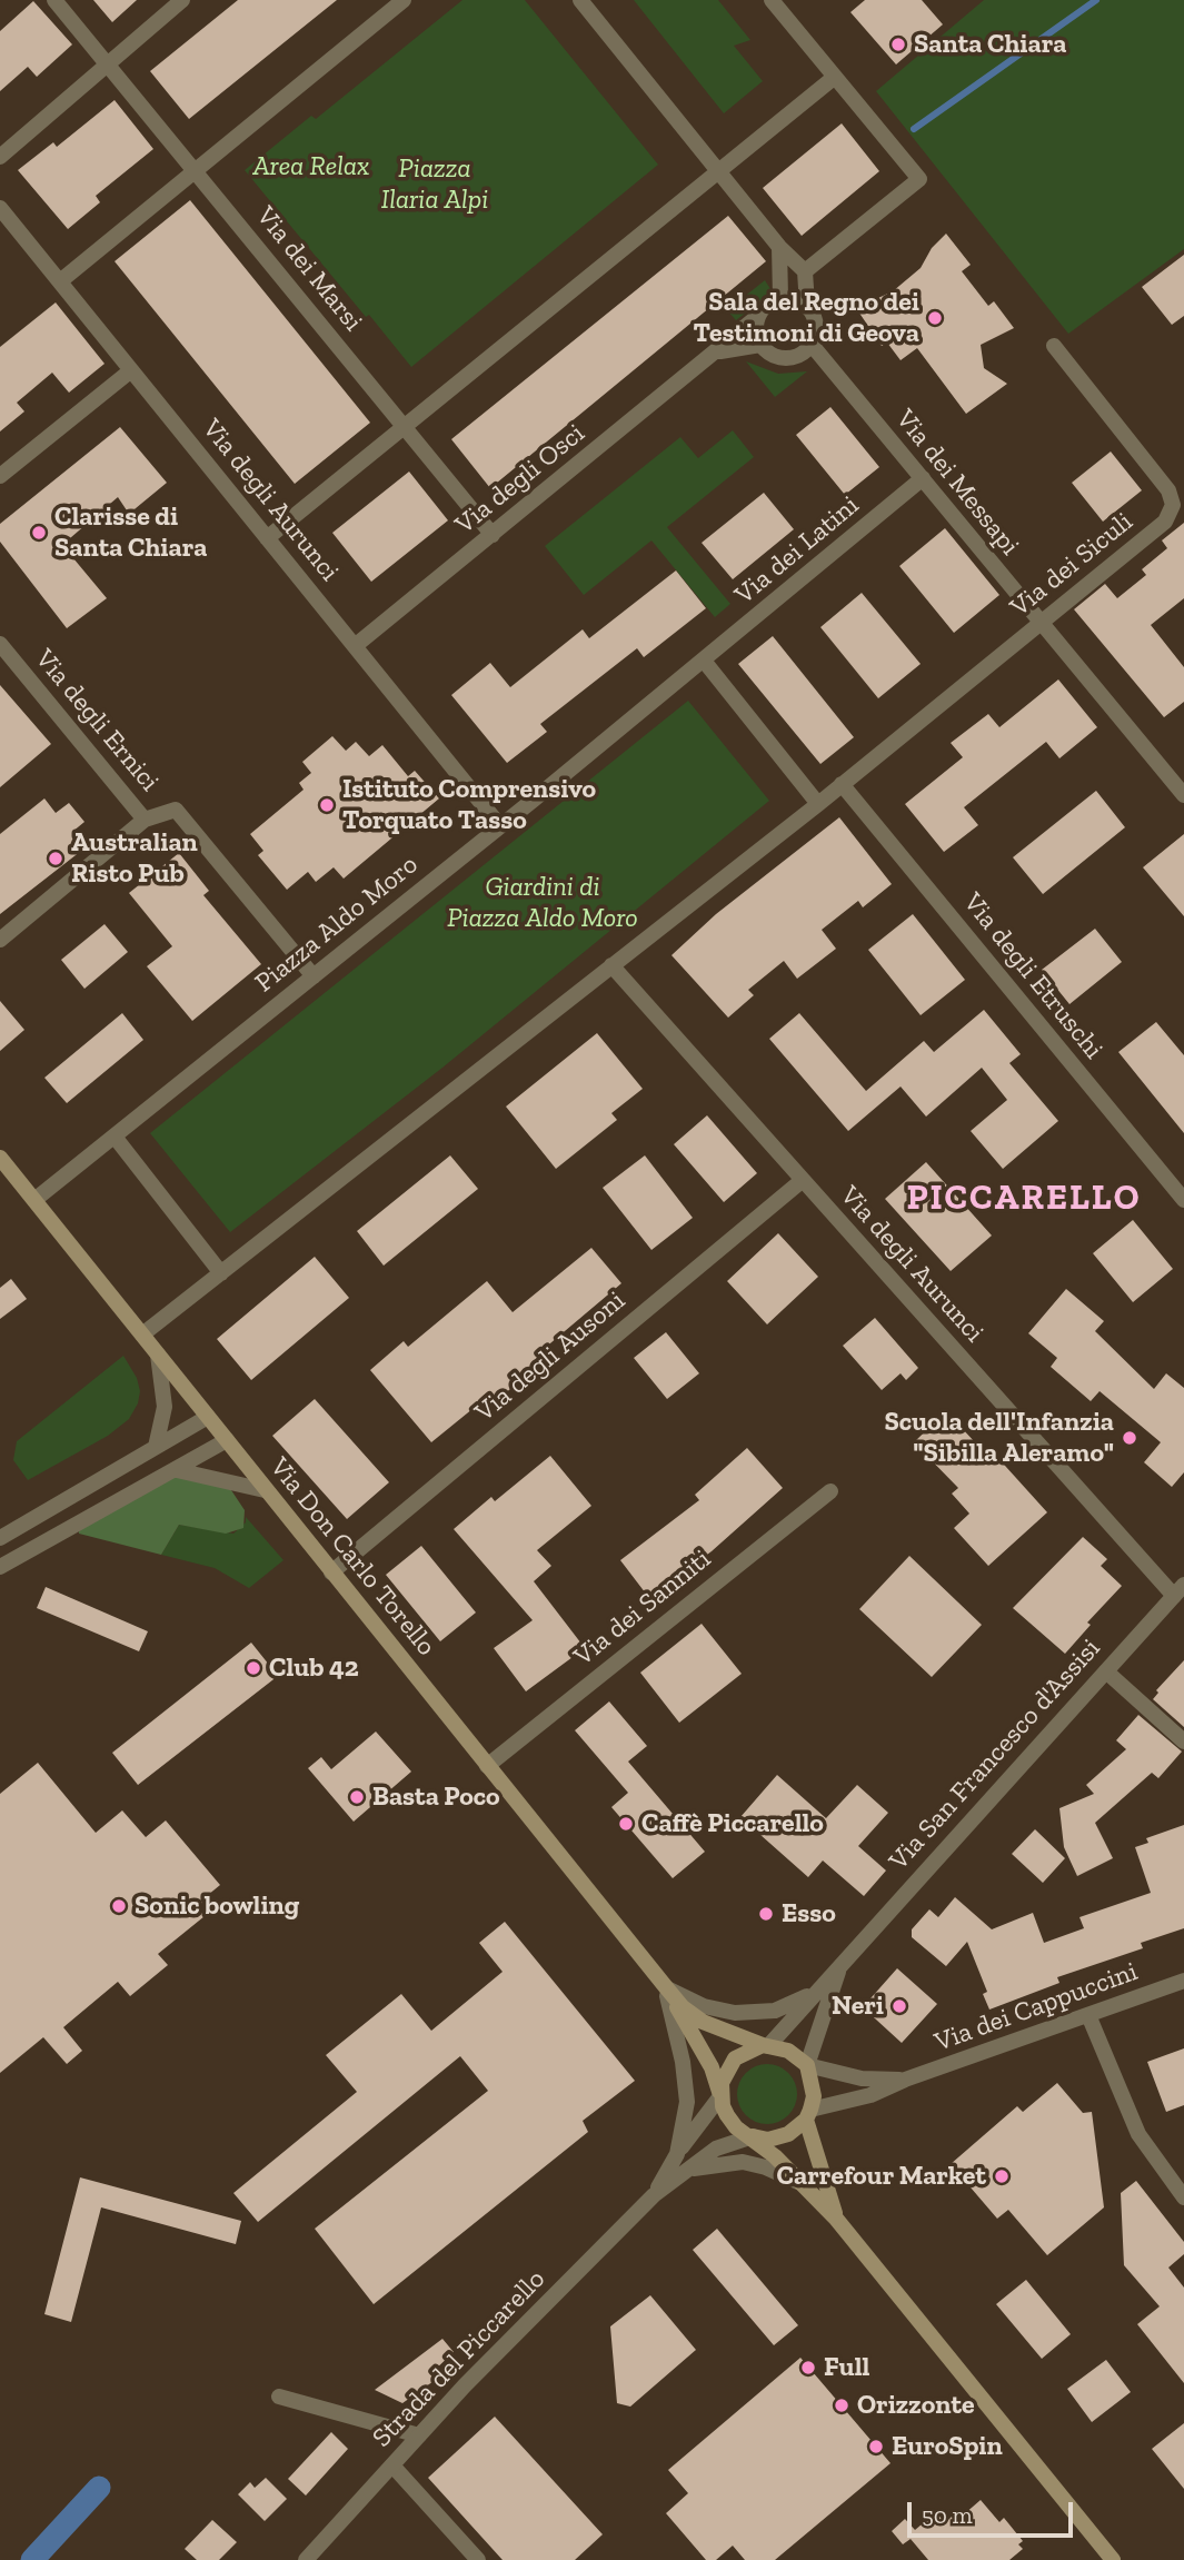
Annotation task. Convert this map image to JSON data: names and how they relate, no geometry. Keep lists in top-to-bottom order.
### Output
{
  "streets": {
    "main road": ["Via Don Carlo Torello"],
    "street": [
      "Via dei Marsi",
      "Via degli Osci",
      "Via dei Messapi",
      "Via degli Aurunci",
      "Via dei Latini",
      "Via dei Siculi",
      "Via degli Ernici",
      "Piazza Aldo Moro",
      "Via degli Etruschi",
      "Via degli Ausoni",
      "Via dei Sanniti",
      "Via San Francesco d'Assisi",
      "Via dei Cappuccini",
      "Strada del Piccarello"
    ]
  },
  "crossings": [
    ["Via dei Marsi", "Via degli Osci"],
    ["Via degli Osci", "Via dei Messapi"],
    ["Via degli Osci", "Via degli Aurunci"],
    ["Via dei Messapi", "Via dei Latini"],
    ["Via dei Messapi", "Via dei Siculi"],
    ["Via degli Aurunci", "Piazza Aldo Moro"],
    ["Via degli Aurunci", "Via degli Ausoni"],
    ["Via degli Aurunci", "Via San Francesco d'Assisi"],
    ["Via dei Latini", "Piazza Aldo Moro"],
    ["Via dei Siculi", "Via degli Etruschi"],
    ["Via degli Ernici", "Piazza Aldo Moro"],
    ["Piazza Aldo Moro", "Via Don Carlo Torello"],
    ["Via degli Ausoni", "Via Don Carlo Torello"],
    ["Via Don Carlo Torello", "Via dei Sanniti"],
    ["Via Don Carlo Torello", "Via San Francesco d'Assisi"],
    ["Via Don Carlo Torello", "Via dei Cappuccini"],
    ["Via Don Carlo Torello", "Strada del Piccarello"],
    ["Via San Francesco d'Assisi", "Via dei Cappuccini"],
    ["Via San Francesco d'Assisi", "Strada del Piccarello"],
    ["Via dei Cappuccini", "Strada del Piccarello"]
  ],
  "districts": ["PICCARELLO"],
  "parks": ["Area Relax", "Piazza Ilaria Alpi", "Giardini di Piazza Aldo Moro"],
  "places": [
    "Santa Chiara",
    "Sala del Regno dei Testimoni di Geova",
    "Clarisse di Santa Chiara",
    "Istituto Comprensivo Torquato Tasso",
    "Australian Risto Pub",
    "Scuola dell'Infanzia \"Sibilla Aleramo\"",
    "Club 42",
    "Basta Poco",
    "Caffè Piccarello",
    "Sonic bowling",
    "Esso",
    "Neri",
    "Carrefour Market",
    "Full",
    "Orizzonte",
    "EuroSpin"
  ],
  "scale_bar": "50 m"
}
